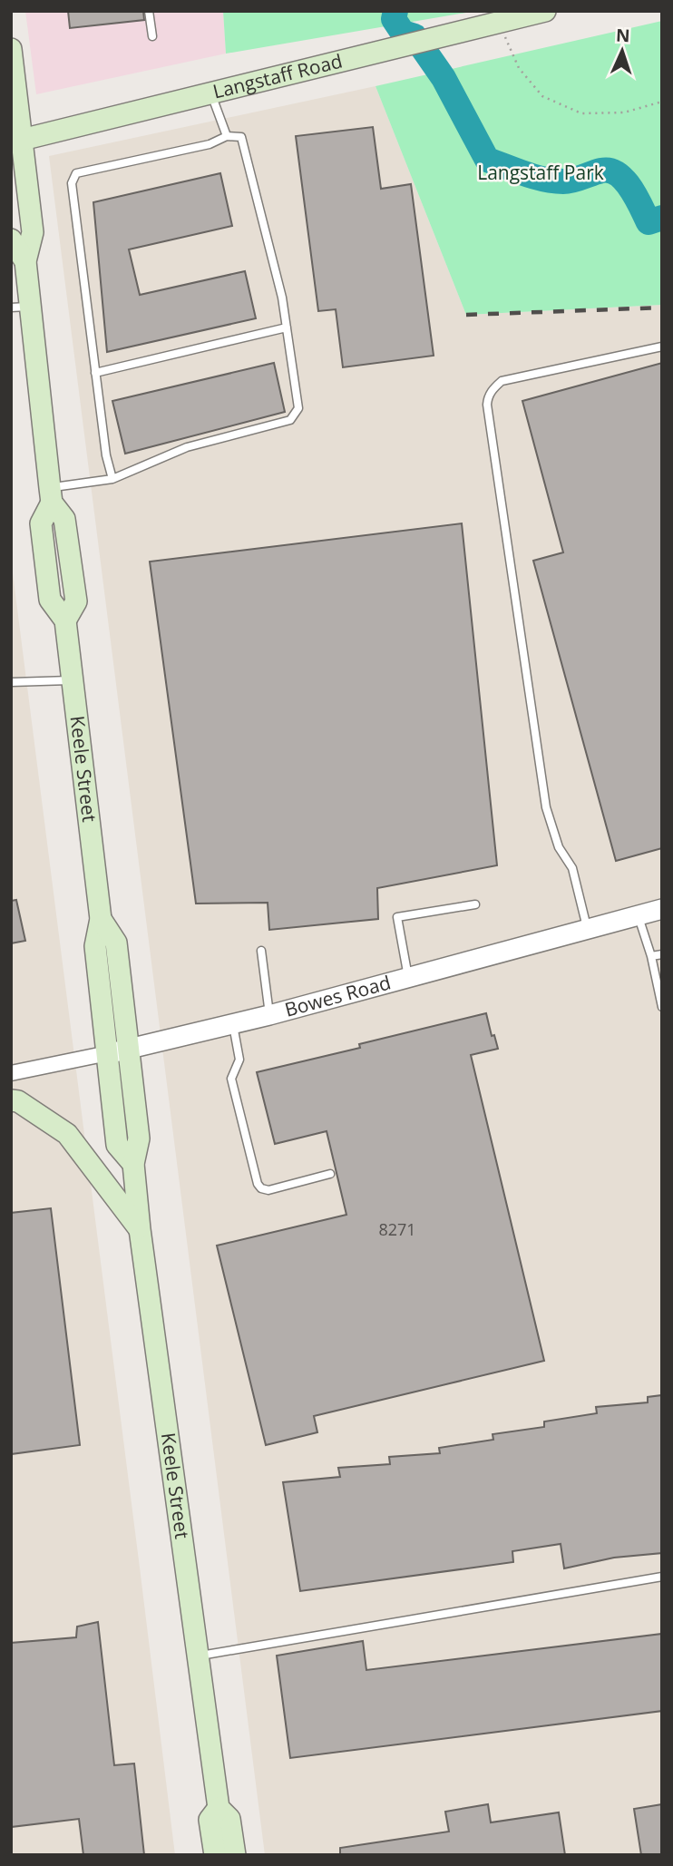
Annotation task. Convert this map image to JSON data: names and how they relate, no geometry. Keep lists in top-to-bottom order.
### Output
{
  "streets": {
    "main road": ["Langstaff Road", "Keele Street"],
    "street": ["Bowes Road"]
  },
  "crossings": [
    ["Langstaff Road", "Keele Street"],
    ["Keele Street", "Bowes Road"]
  ],
  "parks": ["Langstaff Park"],
  "house_numbers": ["8271"],
  "north": "top"
}
